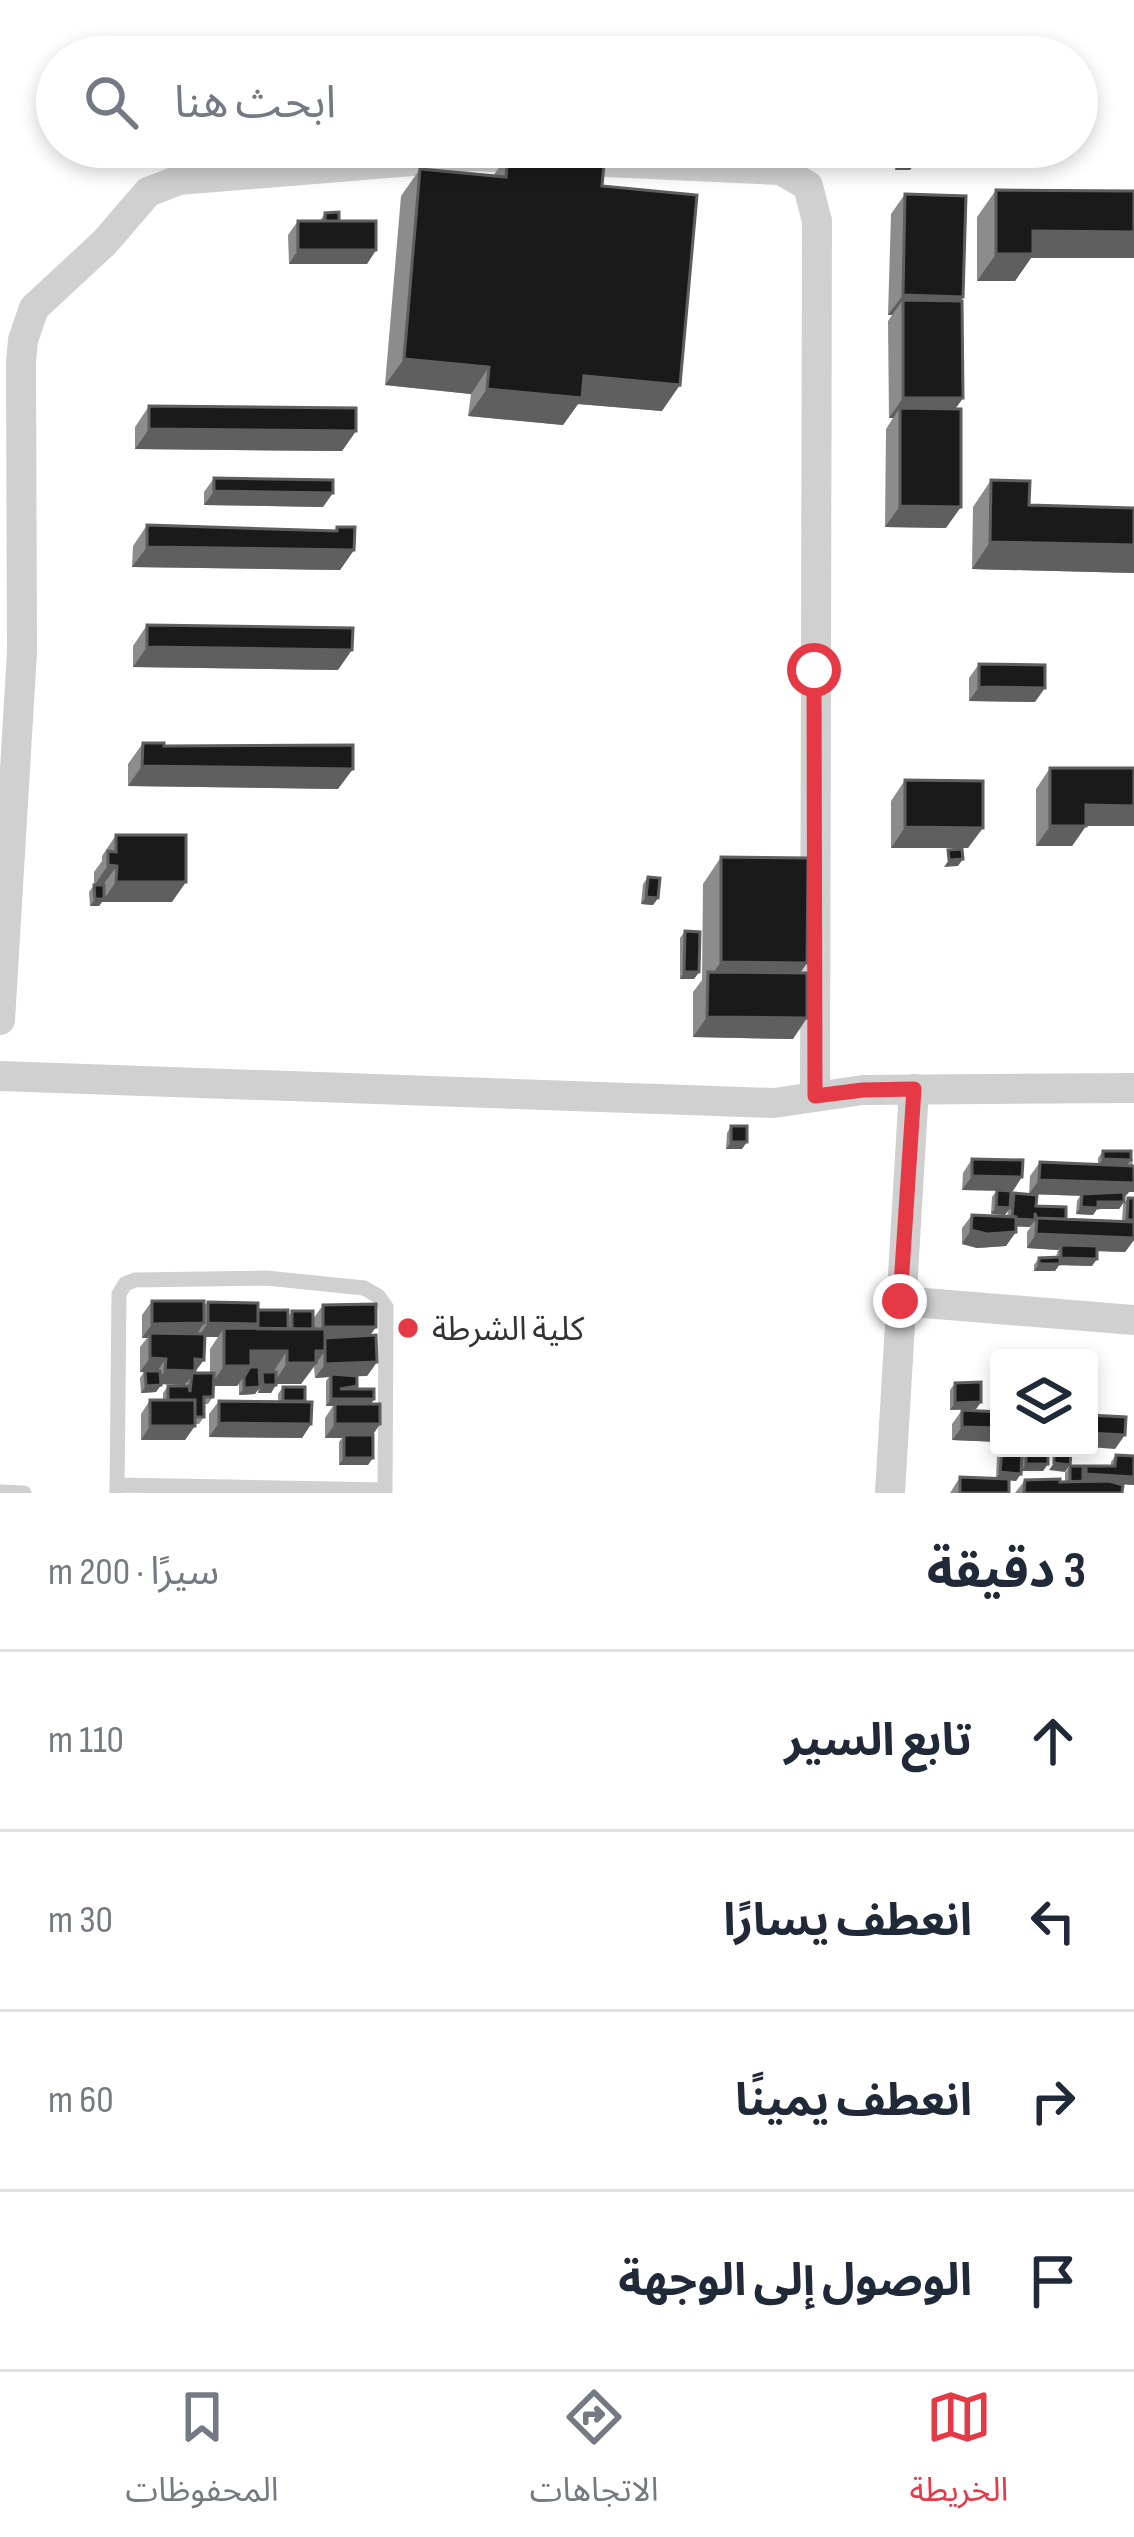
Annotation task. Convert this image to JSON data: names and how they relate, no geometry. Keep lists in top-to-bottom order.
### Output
{
  "places": ["كلية الشرطة"],
  "page": {
    "search": "ابحث هنا",
    "heading": ["3 دقيقة", "سيرًا · 200 m"],
    "list": [
      ["تابع السير", "110 m"],
      ["انعطف يسارًا", "30 m"],
      ["انعطف يمينًا", "60 m"],
      "الوصول إلى الوجهة"
    ],
    "nav": ["الخريطة", "الاتجاهات", "المحفوظات"]
  }
}
